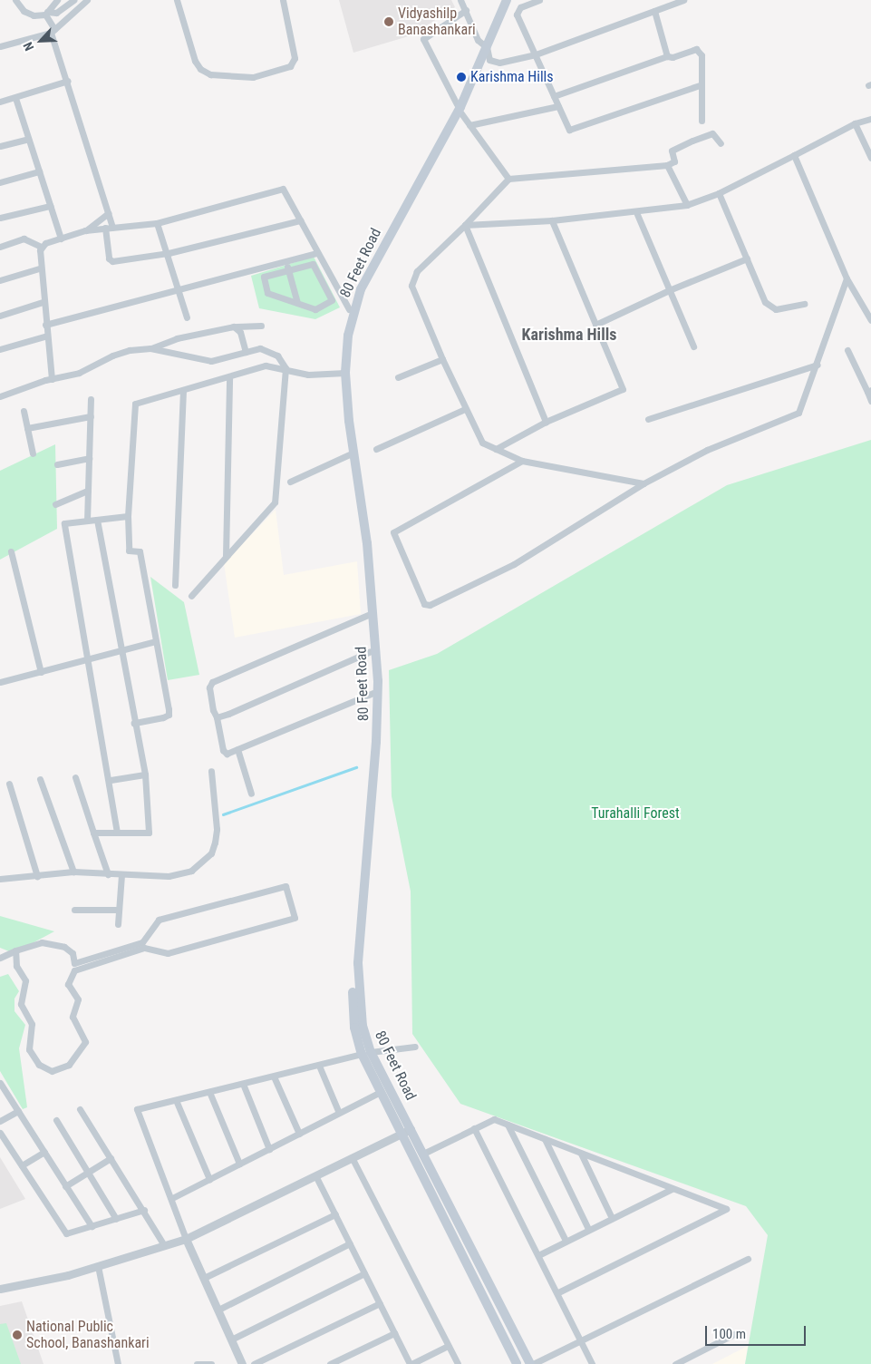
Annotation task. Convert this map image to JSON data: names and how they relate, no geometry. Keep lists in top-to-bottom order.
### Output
{
  "streets": {
    "main road": ["80 Feet Road"]
  },
  "districts": ["Karishma Hills"],
  "parks": ["Turahalli Forest"],
  "places": ["Vidyashilp Banashankari", "Karishma Hills", "National Public School, Banashankari"],
  "scale_bar": "100 m",
  "north": "bottom left"
}
